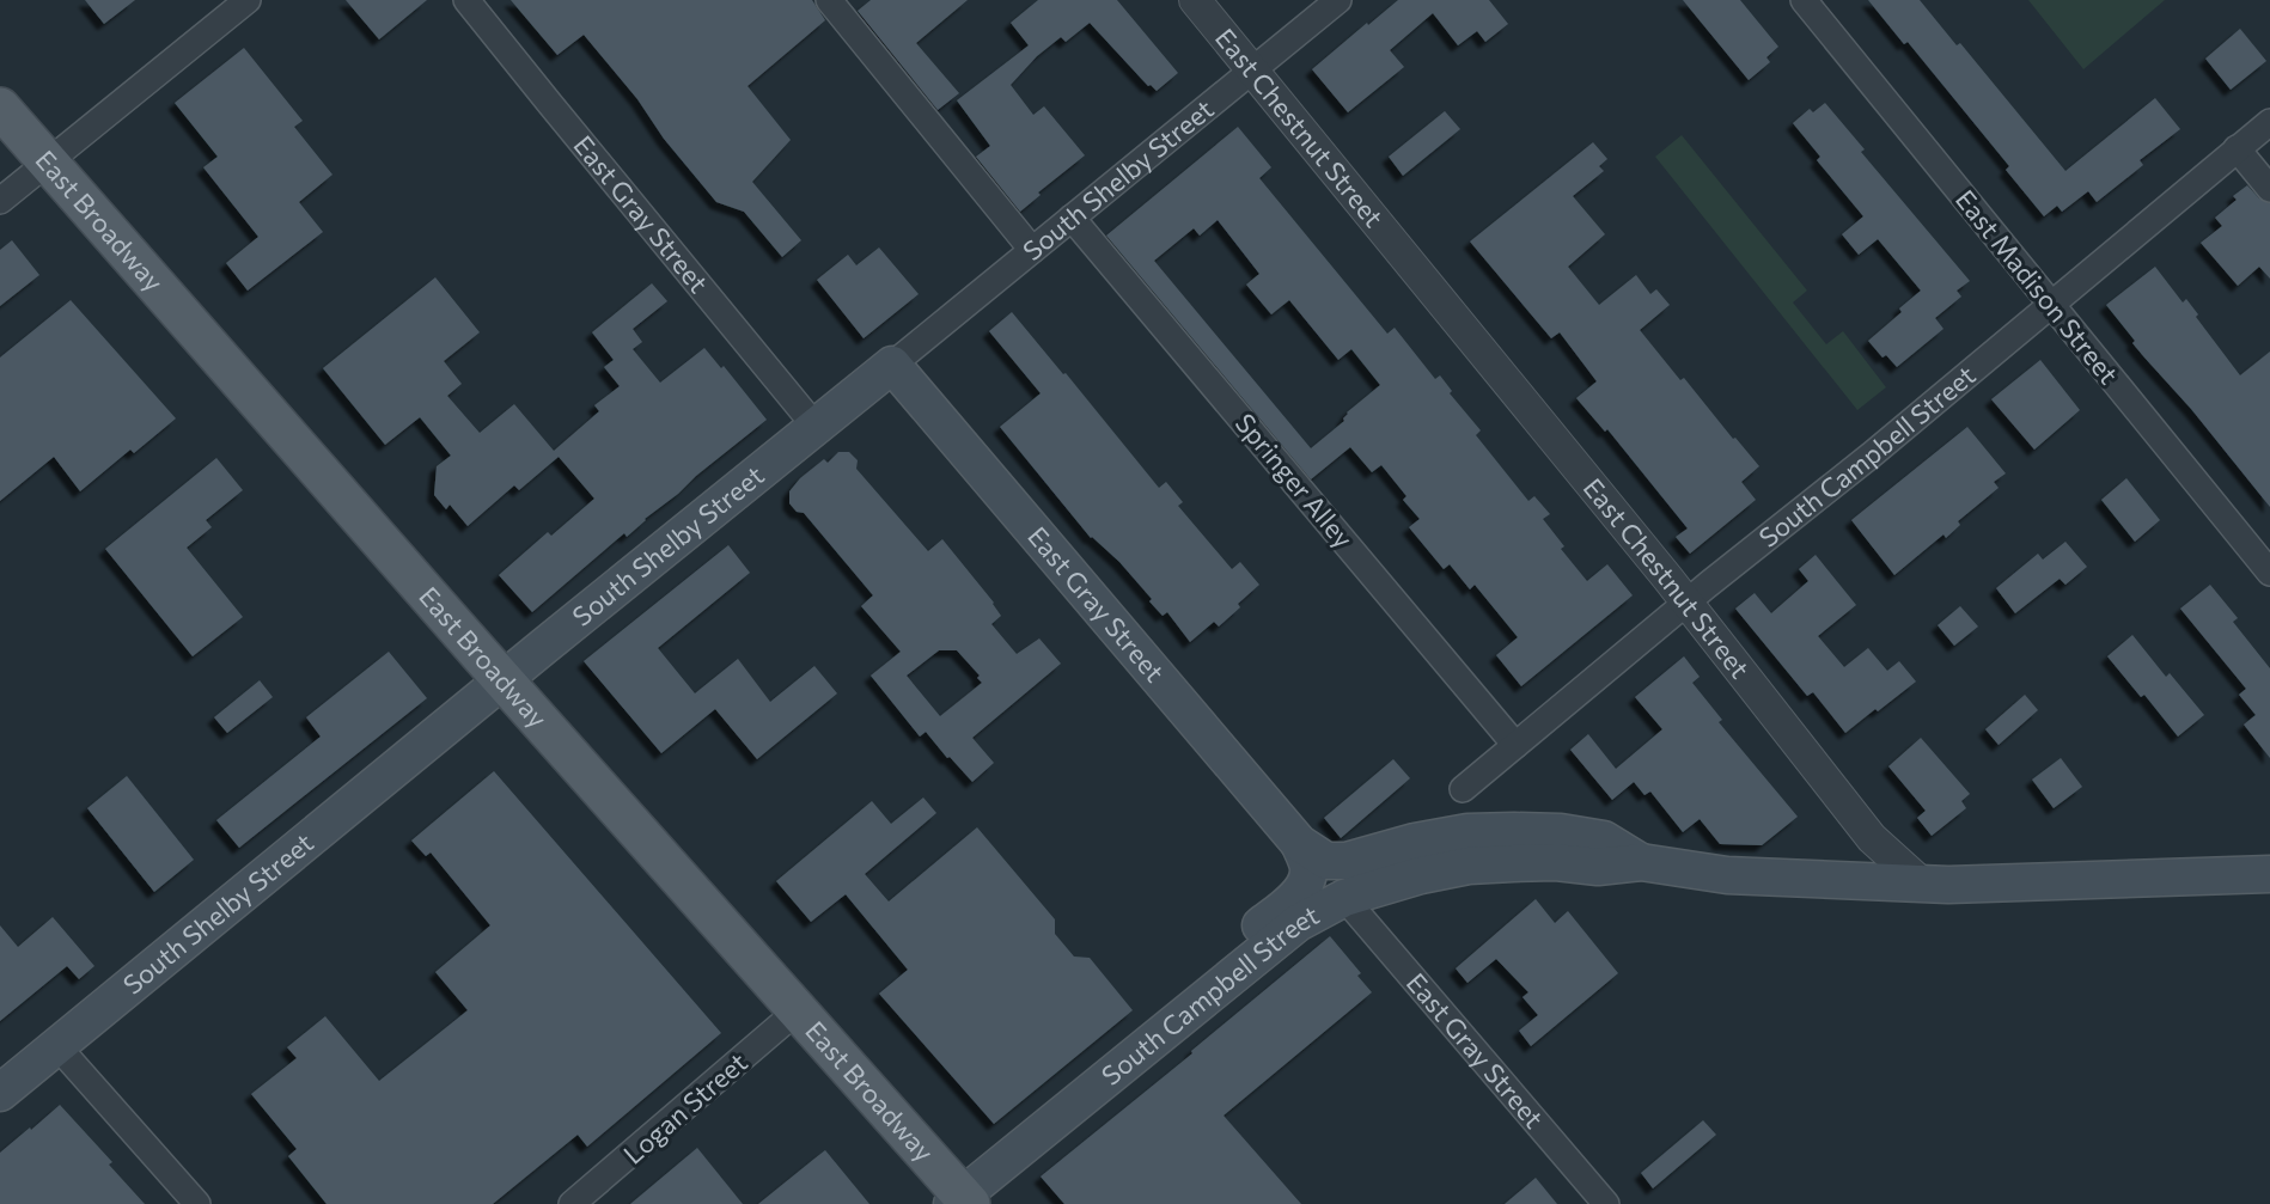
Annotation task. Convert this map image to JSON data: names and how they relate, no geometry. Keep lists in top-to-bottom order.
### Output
{
  "streets": {
    "main road": [
      "South Shelby Street",
      "East Gray Street",
      "East Broadway",
      "South Campbell Street"
    ],
    "street": [
      "East Chestnut Street",
      "East Madison Street",
      "Springer Alley",
      "Logan Street"
    ]
  },
  "crossings": [
    ["East Chestnut Street", "South Shelby Street"],
    ["East Chestnut Street", "South Campbell Street"],
    ["South Shelby Street", "East Gray Street"],
    ["South Shelby Street", "East Broadway"],
    ["South Shelby Street", "Springer Alley"],
    ["East Gray Street", "South Campbell Street"],
    ["East Broadway", "South Campbell Street"],
    ["East Broadway", "Logan Street"],
    ["East Madison Street", "South Campbell Street"],
    ["South Campbell Street", "Springer Alley"]
  ]
}
